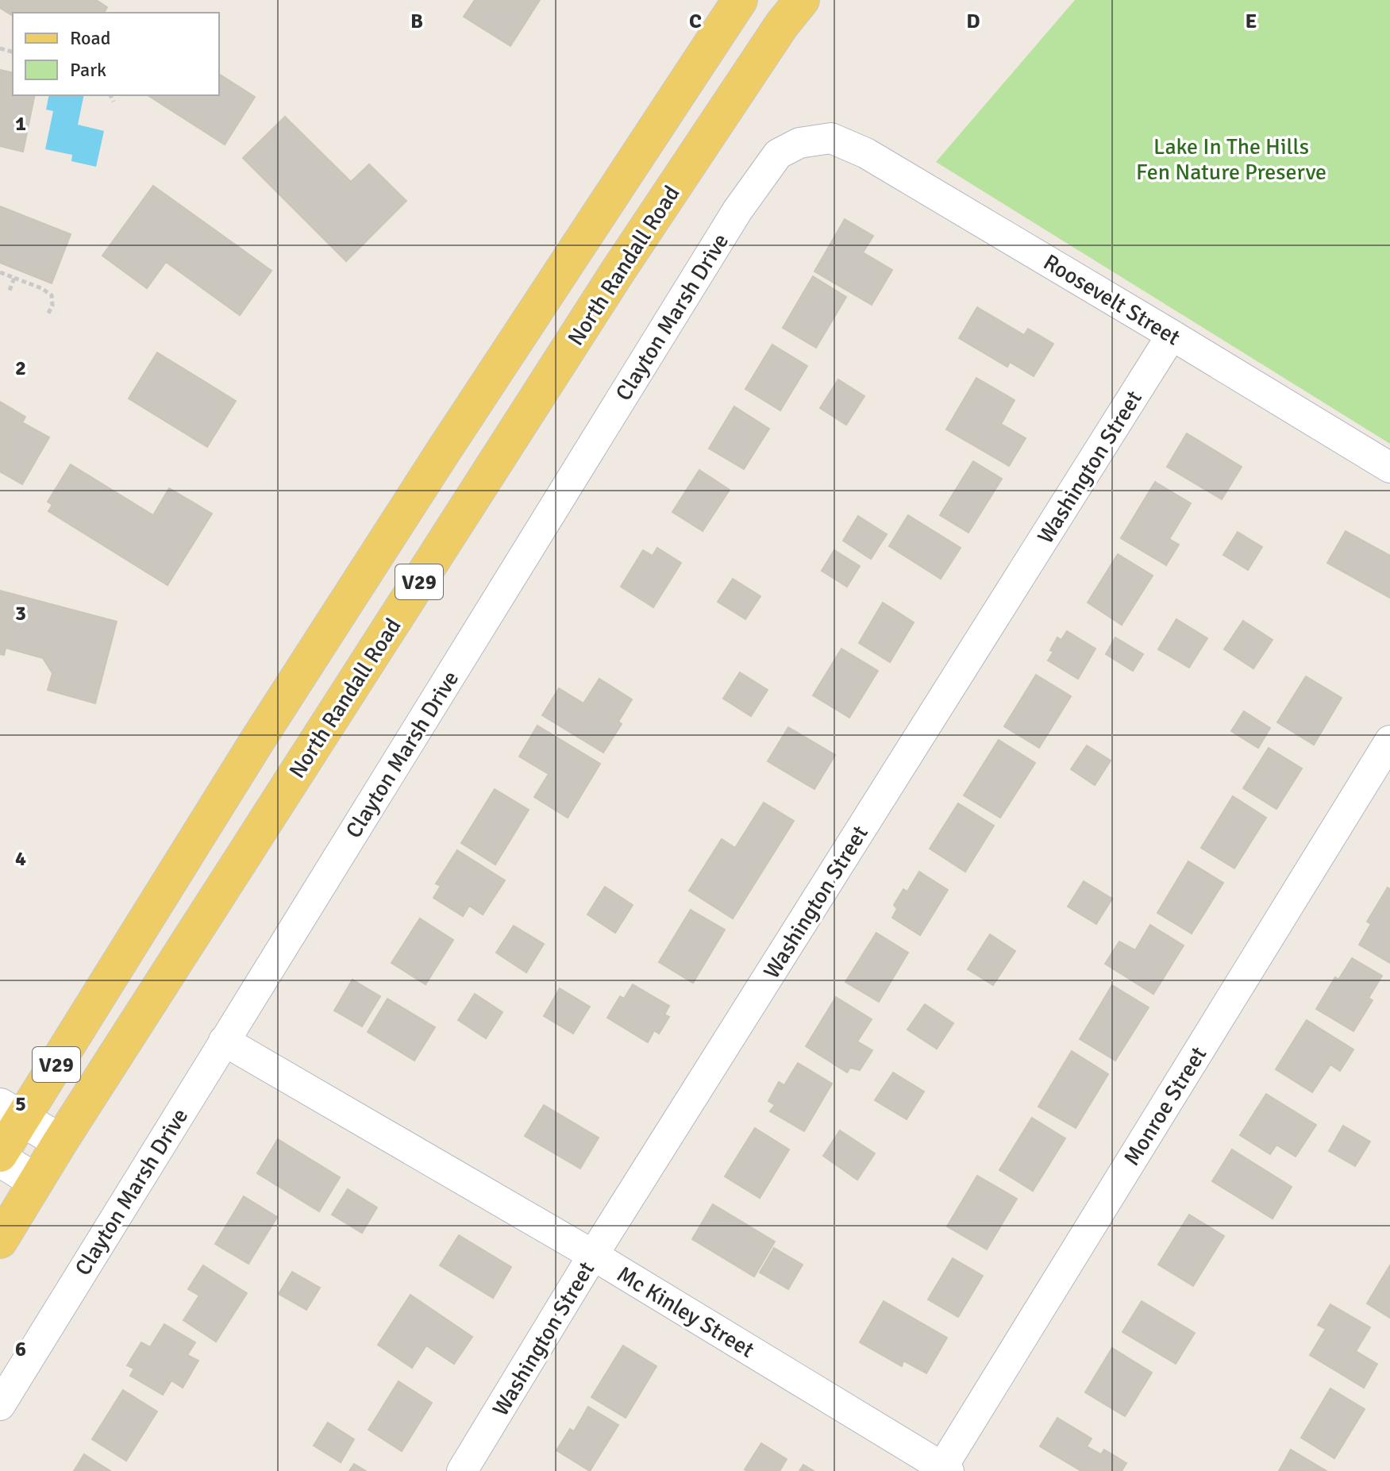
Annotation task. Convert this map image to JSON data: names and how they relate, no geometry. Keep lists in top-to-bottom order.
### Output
{
  "streets": {
    "main road": ["North Randall Road", "V29"],
    "street": [
      "Roosevelt Street",
      "Clayton Marsh Drive",
      "Washington Street",
      "Monroe Street",
      "Mc Kinley Street"
    ]
  },
  "crossings": [
    ["Roosevelt Street", "Clayton Marsh Drive"],
    ["Roosevelt Street", "Washington Street"],
    ["Clayton Marsh Drive", "Mc Kinley Street"],
    ["Washington Street", "Mc Kinley Street"],
    ["Monroe Street", "Mc Kinley Street"]
  ],
  "parks": ["Lake In The Hills Fen Nature Preserve"],
  "legend": ["Road", "Park"],
  "grid": {
    "columns": [
      "B",
      "C",
      "D",
      "E"
    ],
    "rows": [
      "1",
      "2",
      "3",
      "4",
      "5",
      "6"
    ]
  }
}
